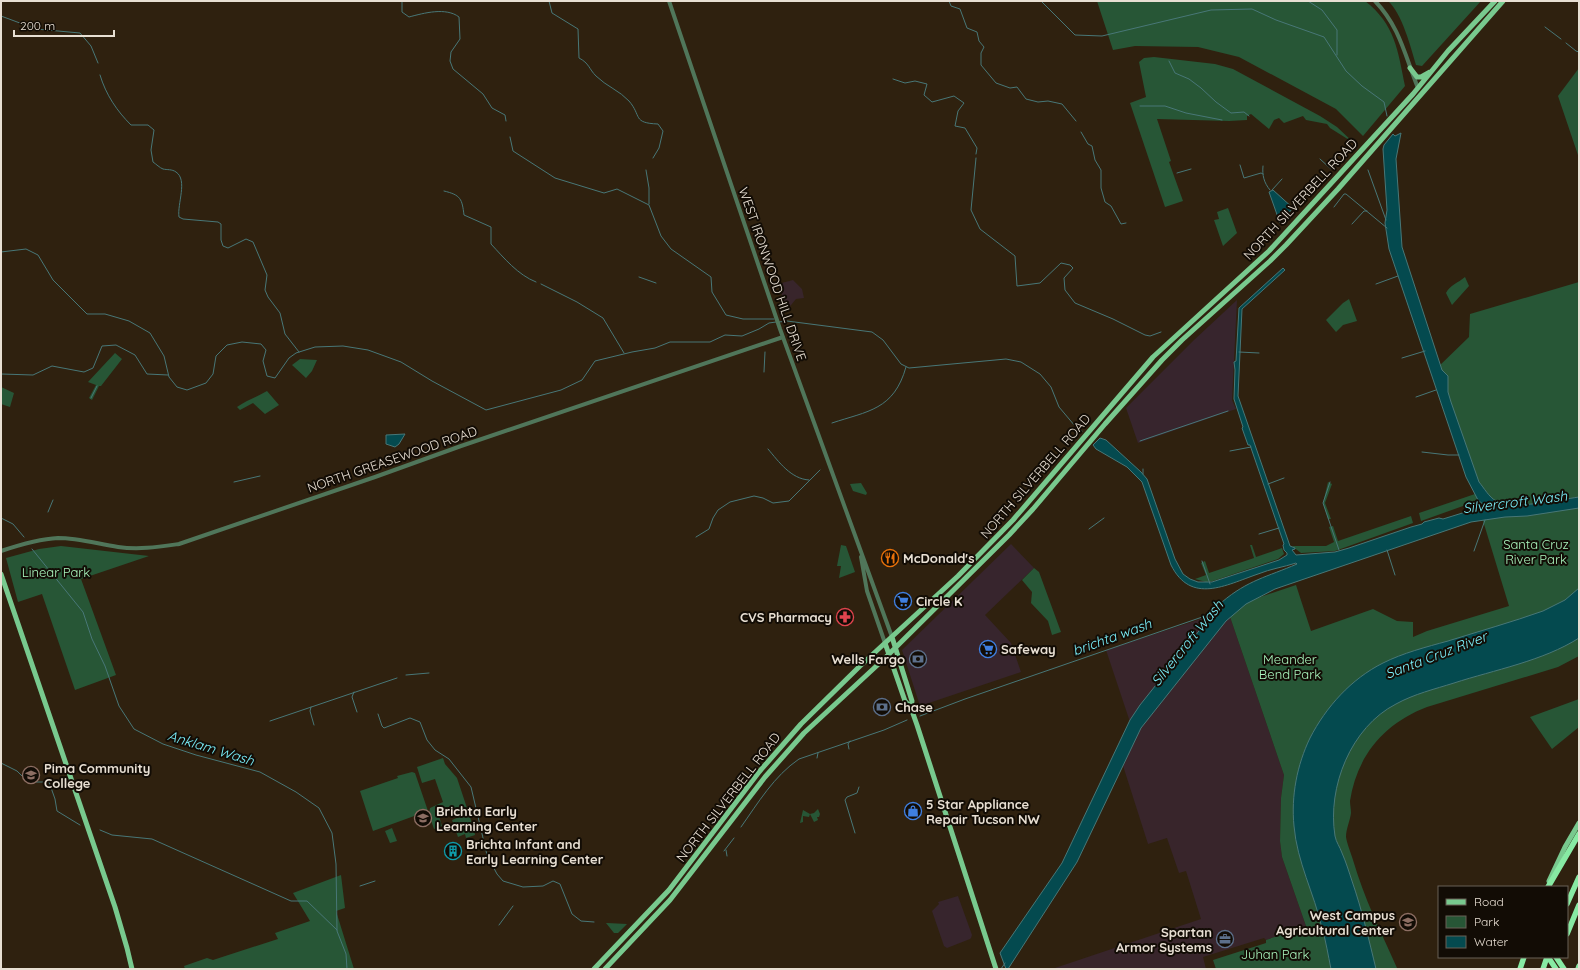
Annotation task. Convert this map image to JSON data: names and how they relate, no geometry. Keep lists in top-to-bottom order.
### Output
{
  "streets": {
    "main road": ["NORTH SILVERBELL ROAD"],
    "street": ["WEST IRONWOOD HILL DRIVE", "NORTH GREASEWOOD ROAD"]
  },
  "crossings": [
    ["NORTH SILVERBELL ROAD", "WEST IRONWOOD HILL DRIVE"],
    ["WEST IRONWOOD HILL DRIVE", "NORTH GREASEWOOD ROAD"]
  ],
  "water": [
    "Silvercroft Wash",
    "brichta wash",
    "Santa Cruz River",
    "Anklam Wash"
  ],
  "parks": [
    "Santa Cruz River Park",
    "Linear Park",
    "Meander Bend Park",
    "Juhan Park"
  ],
  "places": {
    "restaurant": ["McDonald's"],
    "supermarket": ["Circle K", "Safeway"],
    "pharmacy": ["CVS Pharmacy"],
    "bank": ["Wells Fargo", "Chase"],
    "school or university": ["Pima Community College", "Brichta Early Learning Center", "West Campus Agricultural Center"],
    "shop": ["5 Star Appliance Repair Tucson NW"],
    "building": ["Brichta Infant and Early Learning Center"],
    "office": ["Spartan Armor Systems"]
  },
  "legend": ["Road", "Park", "Water"],
  "scale_bar": "200 m"
}
